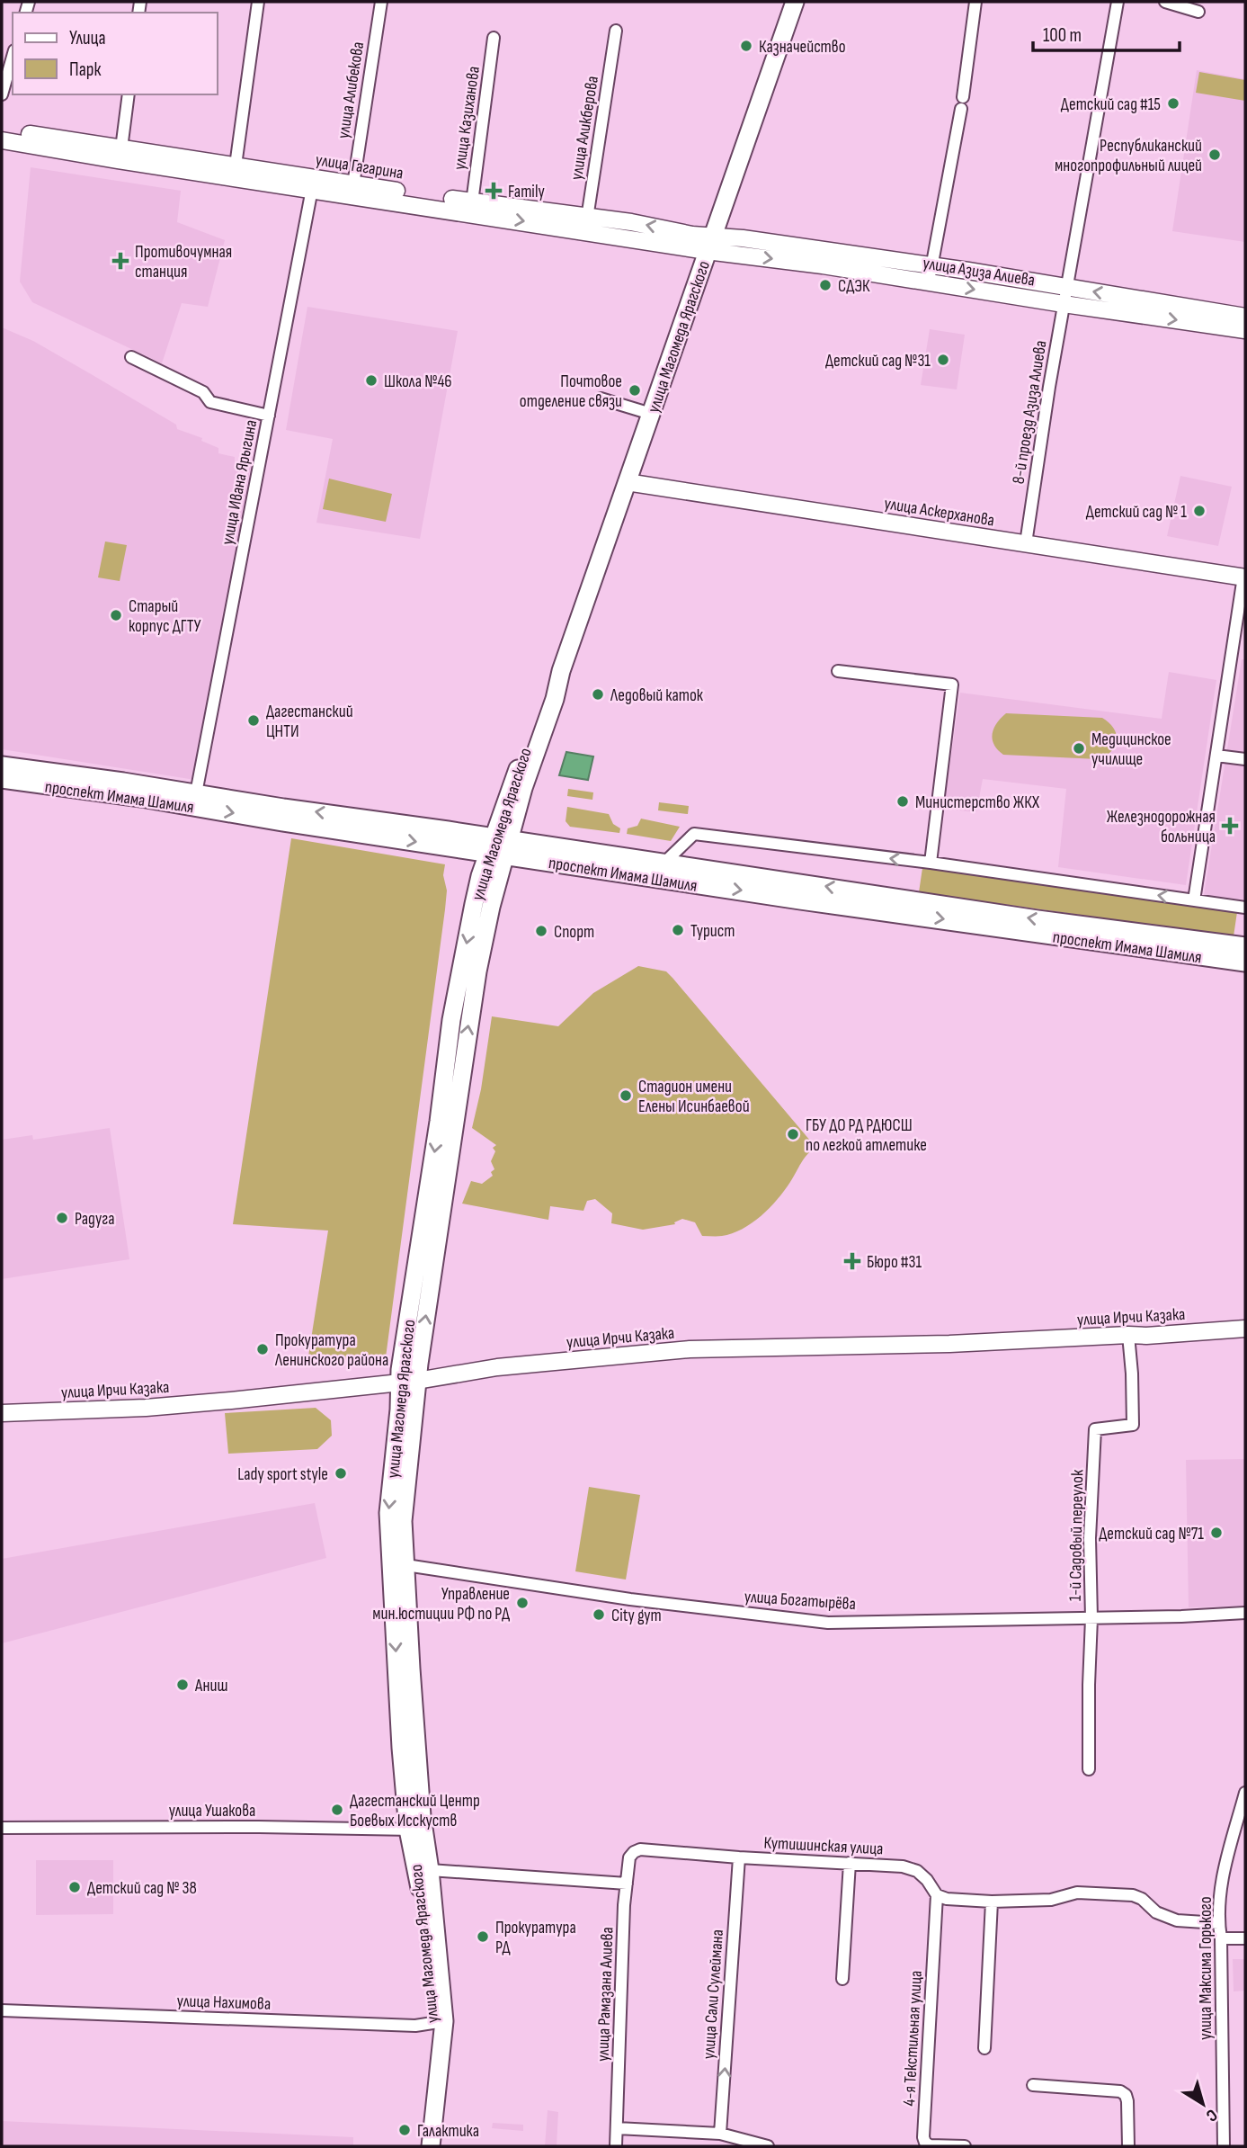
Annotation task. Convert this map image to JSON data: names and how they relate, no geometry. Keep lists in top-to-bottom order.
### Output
{
  "streets": {
    "main road": [
      "улица Гагарина",
      "улица Азиза Алиева",
      "улица Магомеда Ярагского",
      "улица Аскерханова",
      "проспект Имама Шамиля",
      "улица Ирчи Казака"
    ],
    "street": [
      "улица Алибекова",
      "улица Казиханова",
      "улица Аликберова",
      "8-й проезд Азиза Алиева",
      "улица Ивана Ярыгина",
      "1-й Садовый переулок",
      "улица Богатырёва",
      "улица Ушакова",
      "Кутишинская улица",
      "улица Максима Горького",
      "улица Рамазана Алиева",
      "улица Сали Сулеймана",
      "улица Нахимова",
      "4-я Текстильная улица"
    ]
  },
  "crossings": [
    ["улица Алибекова", "улица Гагарина"],
    ["улица Казиханова", "улица Гагарина"],
    ["улица Аликберова", "улица Гагарина"],
    ["улица Гагарина", "улица Азиза Алиева"],
    ["улица Гагарина", "улица Магомеда Ярагского"],
    ["улица Гагарина", "улица Ивана Ярыгина"],
    ["улица Азиза Алиева", "улица Магомеда Ярагского"],
    ["улица Азиза Алиева", "8-й проезд Азиза Алиева"],
    ["улица Магомеда Ярагского", "улица Аскерханова"],
    ["улица Магомеда Ярагского", "проспект Имама Шамиля"],
    ["улица Магомеда Ярагского", "улица Ирчи Казака"],
    ["улица Магомеда Ярагского", "улица Богатырёва"],
    ["улица Магомеда Ярагского", "улица Ушакова"],
    ["улица Магомеда Ярагского", "улица Нахимова"],
    ["8-й проезд Азиза Алиева", "улица Аскерханова"],
    ["улица Ивана Ярыгина", "проспект Имама Шамиля"],
    ["улица Ирчи Казака", "1-й Садовый переулок"],
    ["1-й Садовый переулок", "улица Богатырёва"],
    ["Кутишинская улица", "улица Рамазана Алиева"],
    ["Кутишинская улица", "улица Сали Сулеймана"],
    ["Кутишинская улица", "4-я Текстильная улица"]
  ],
  "one_way": ["улица Сали Сулеймана"],
  "places": {
    "other": [
      "Казначейство",
      "Детский сад #15",
      "Республиканский многопрофильный лицей",
      "СДЭК",
      "Детский сад №31",
      "Школа №46",
      "Почтовое отделение связи",
      "Детский сад № 1",
      "Старый корпус ДГТУ",
      "Ледовый каток",
      "Дагестанский ЦНТИ",
      "Медицинское училище",
      "Министерство ЖКХ",
      "Турист",
      "Спорт",
      "Стадион имени Елены Исинбаевой",
      "ГБУ ДО РД РДЮСШ по легкой атлетике",
      "Радуга",
      "Прокуратура Ленинского района",
      "Lady sport style",
      "Детский сад №71",
      "Управление мин.юстиции РФ по РД",
      "City gym",
      "Аниш",
      "Дагестанский Центр Боевых Исскуств",
      "Детский сад № 38",
      "Прокуратура РД",
      "Галактика"
    ],
    "health": [
      "Family",
      "Противочумная станция",
      "Железнодорожная больница",
      "Бюро #31"
    ]
  },
  "legend": ["Улица", "Парк"],
  "scale_bar": "100 m",
  "north": "bottom right"
}
